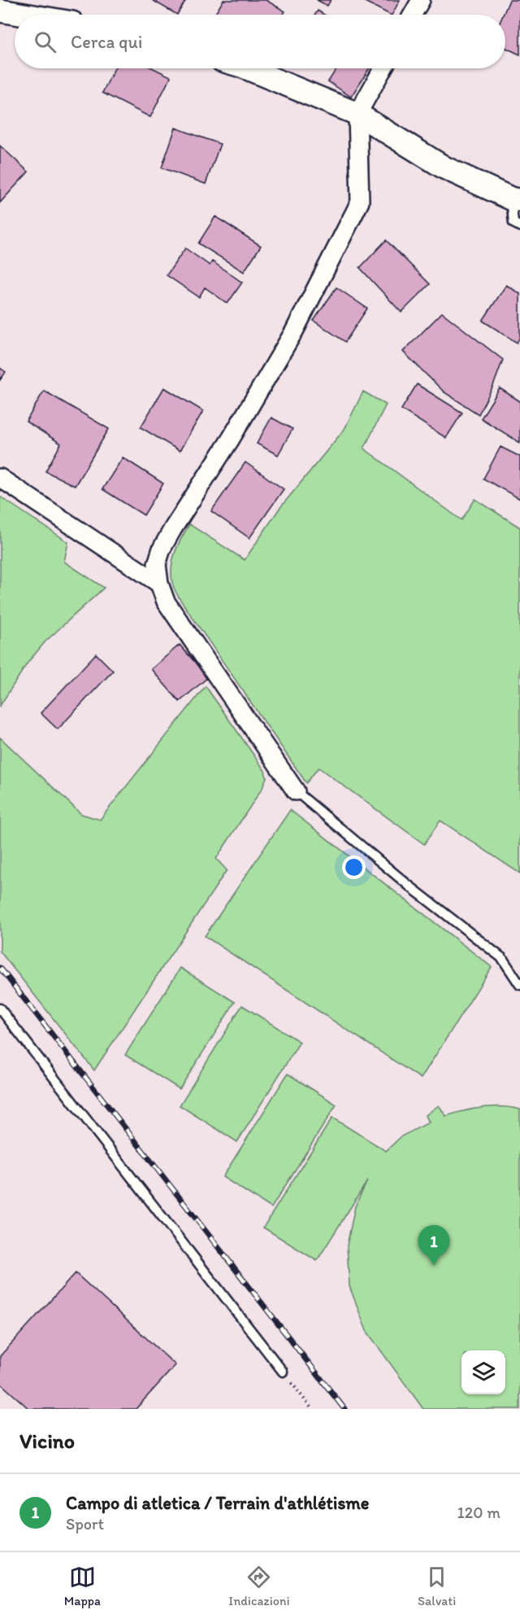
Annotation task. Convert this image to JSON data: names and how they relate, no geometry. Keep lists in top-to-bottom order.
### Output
{
  "page": {
    "search": "Cerca qui",
    "pins": "1",
    "heading": "Vicino",
    "list": [
      {
        "mark": "1",
        "name": "Campo di atletica / Terrain d'athlétisme",
        "note": "Sport",
        "value": "120 m"
      }
    ],
    "nav": ["Mappa", "Indicazioni", "Salvati"]
  }
}
